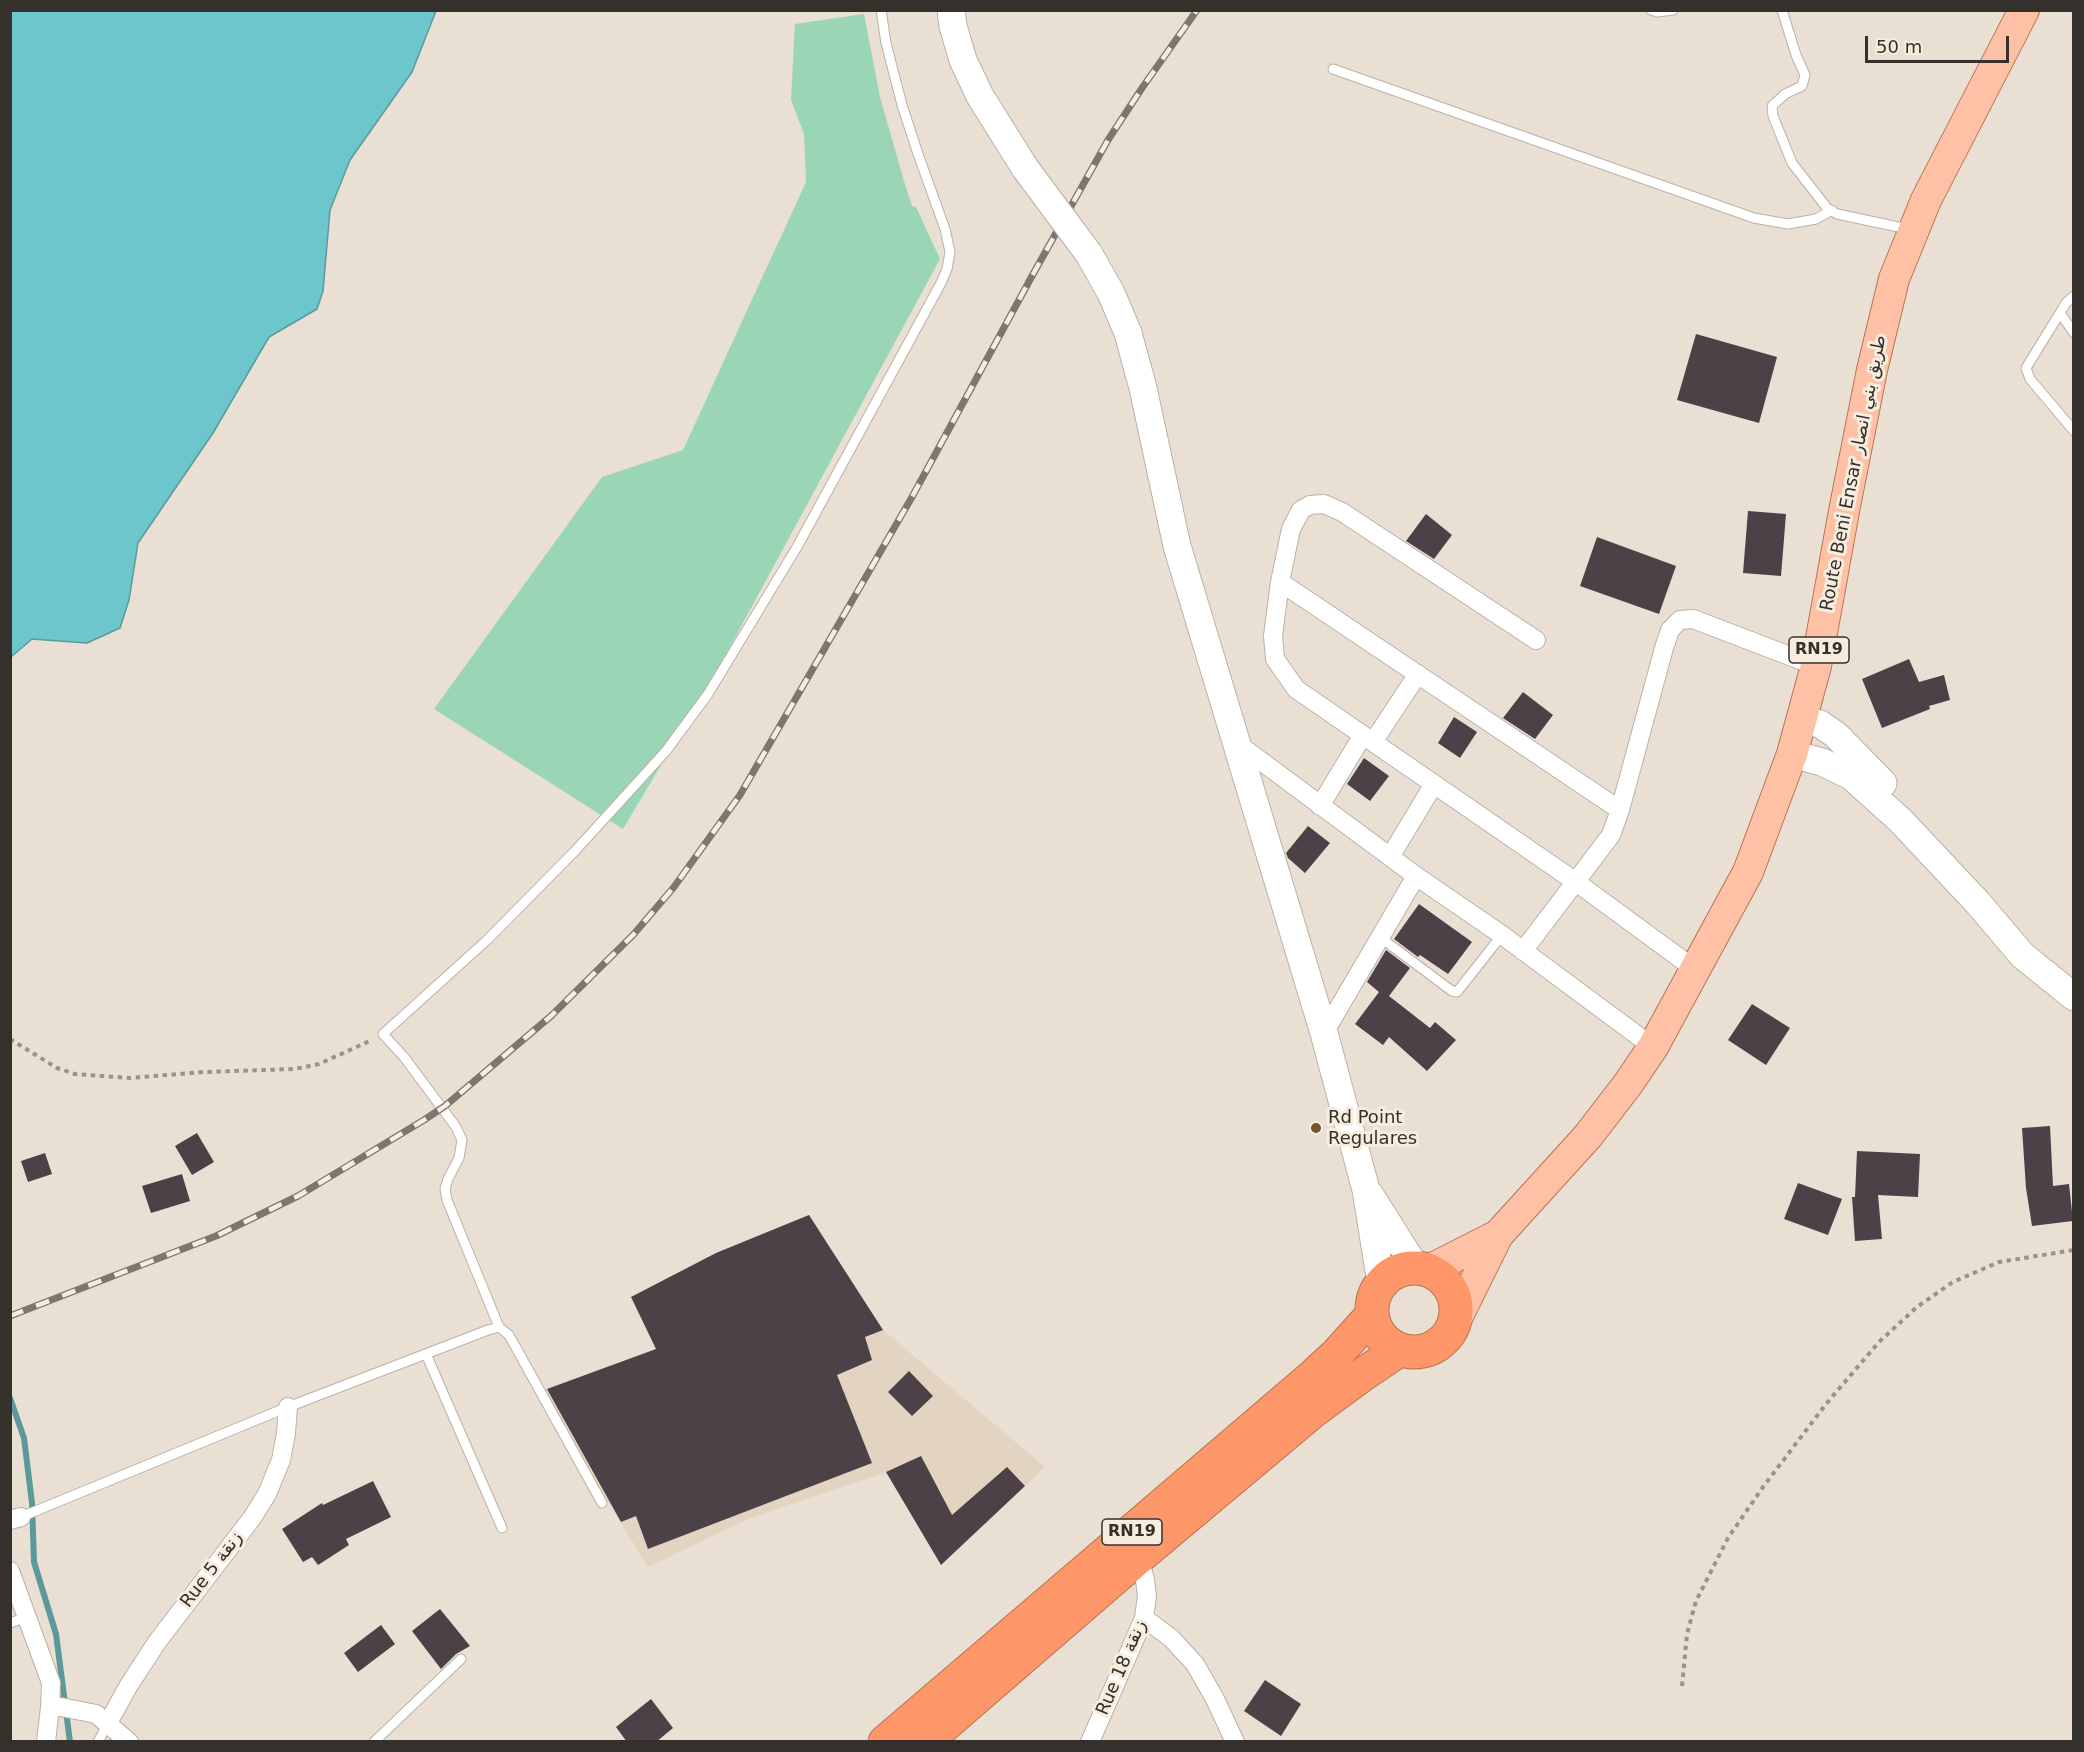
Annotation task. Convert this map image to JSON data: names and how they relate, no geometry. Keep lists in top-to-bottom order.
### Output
{
  "streets": {
    "highway": ["RN19"],
    "main road": ["Route Beni Ensar طريق بني انصار"],
    "street": ["Rue 5 زنقة", "Rue 18 زنقة"]
  },
  "crossings": [
    ["Route Beni Ensar طريق بني انصار", "RN19"],
    ["RN19", "Rue 18 زنقة"]
  ],
  "places": ["Rd Point Regulares"],
  "scale_bar": "50 m"
}
